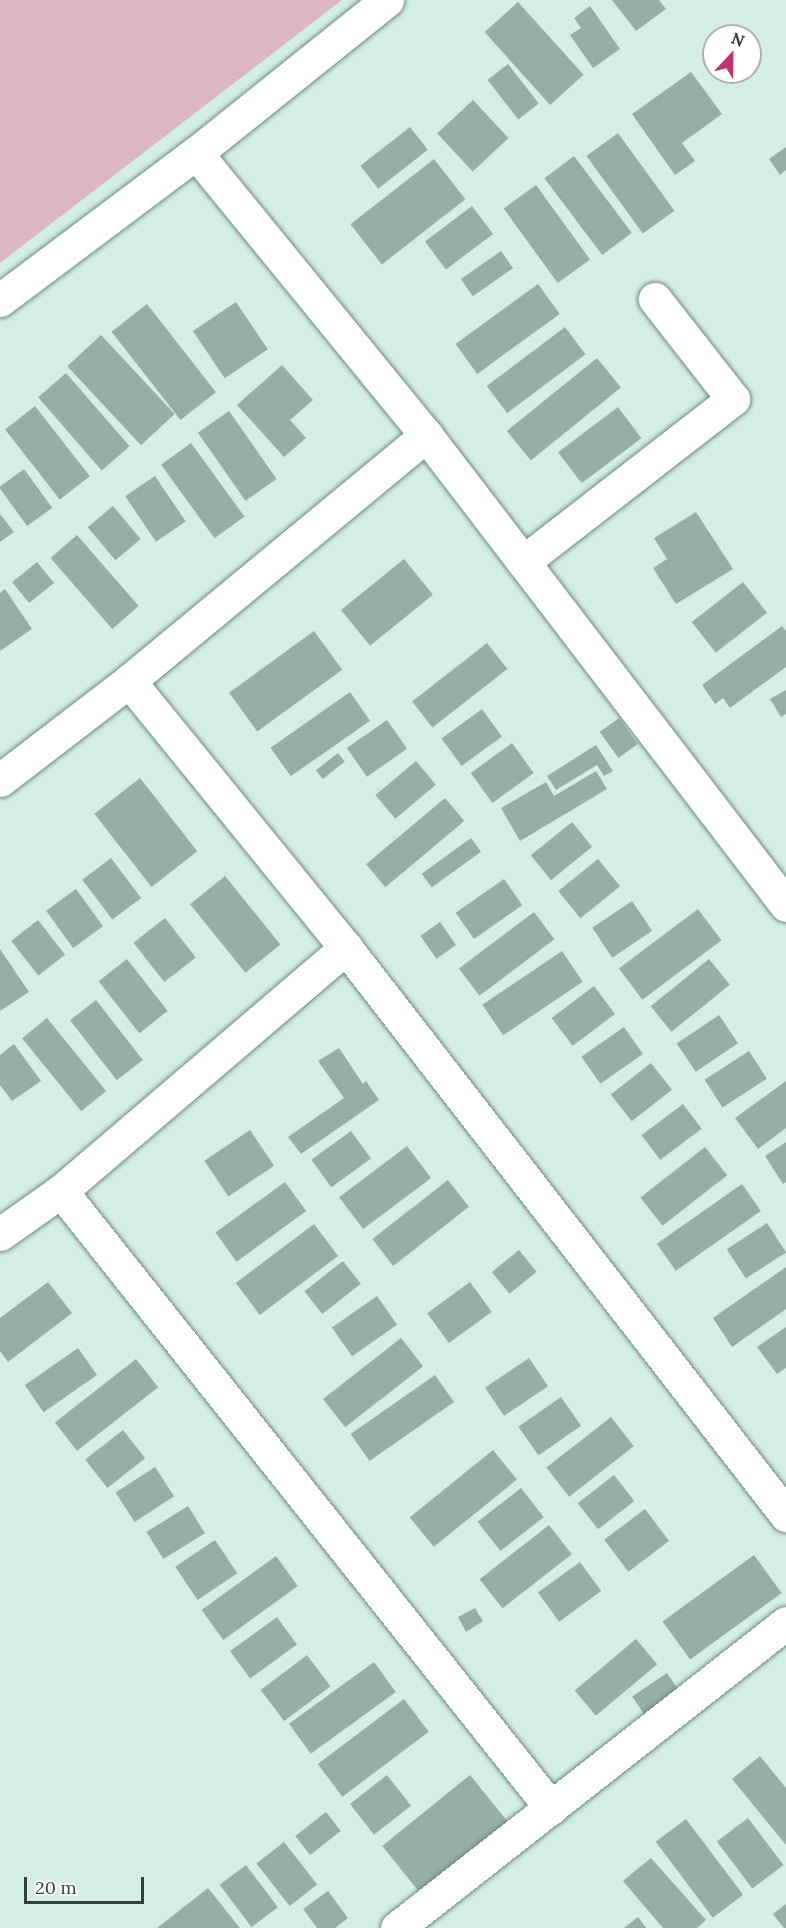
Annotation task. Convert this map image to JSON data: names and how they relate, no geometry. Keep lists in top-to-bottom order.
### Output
{
  "scale_bar": "20 m",
  "north": "top"
}
